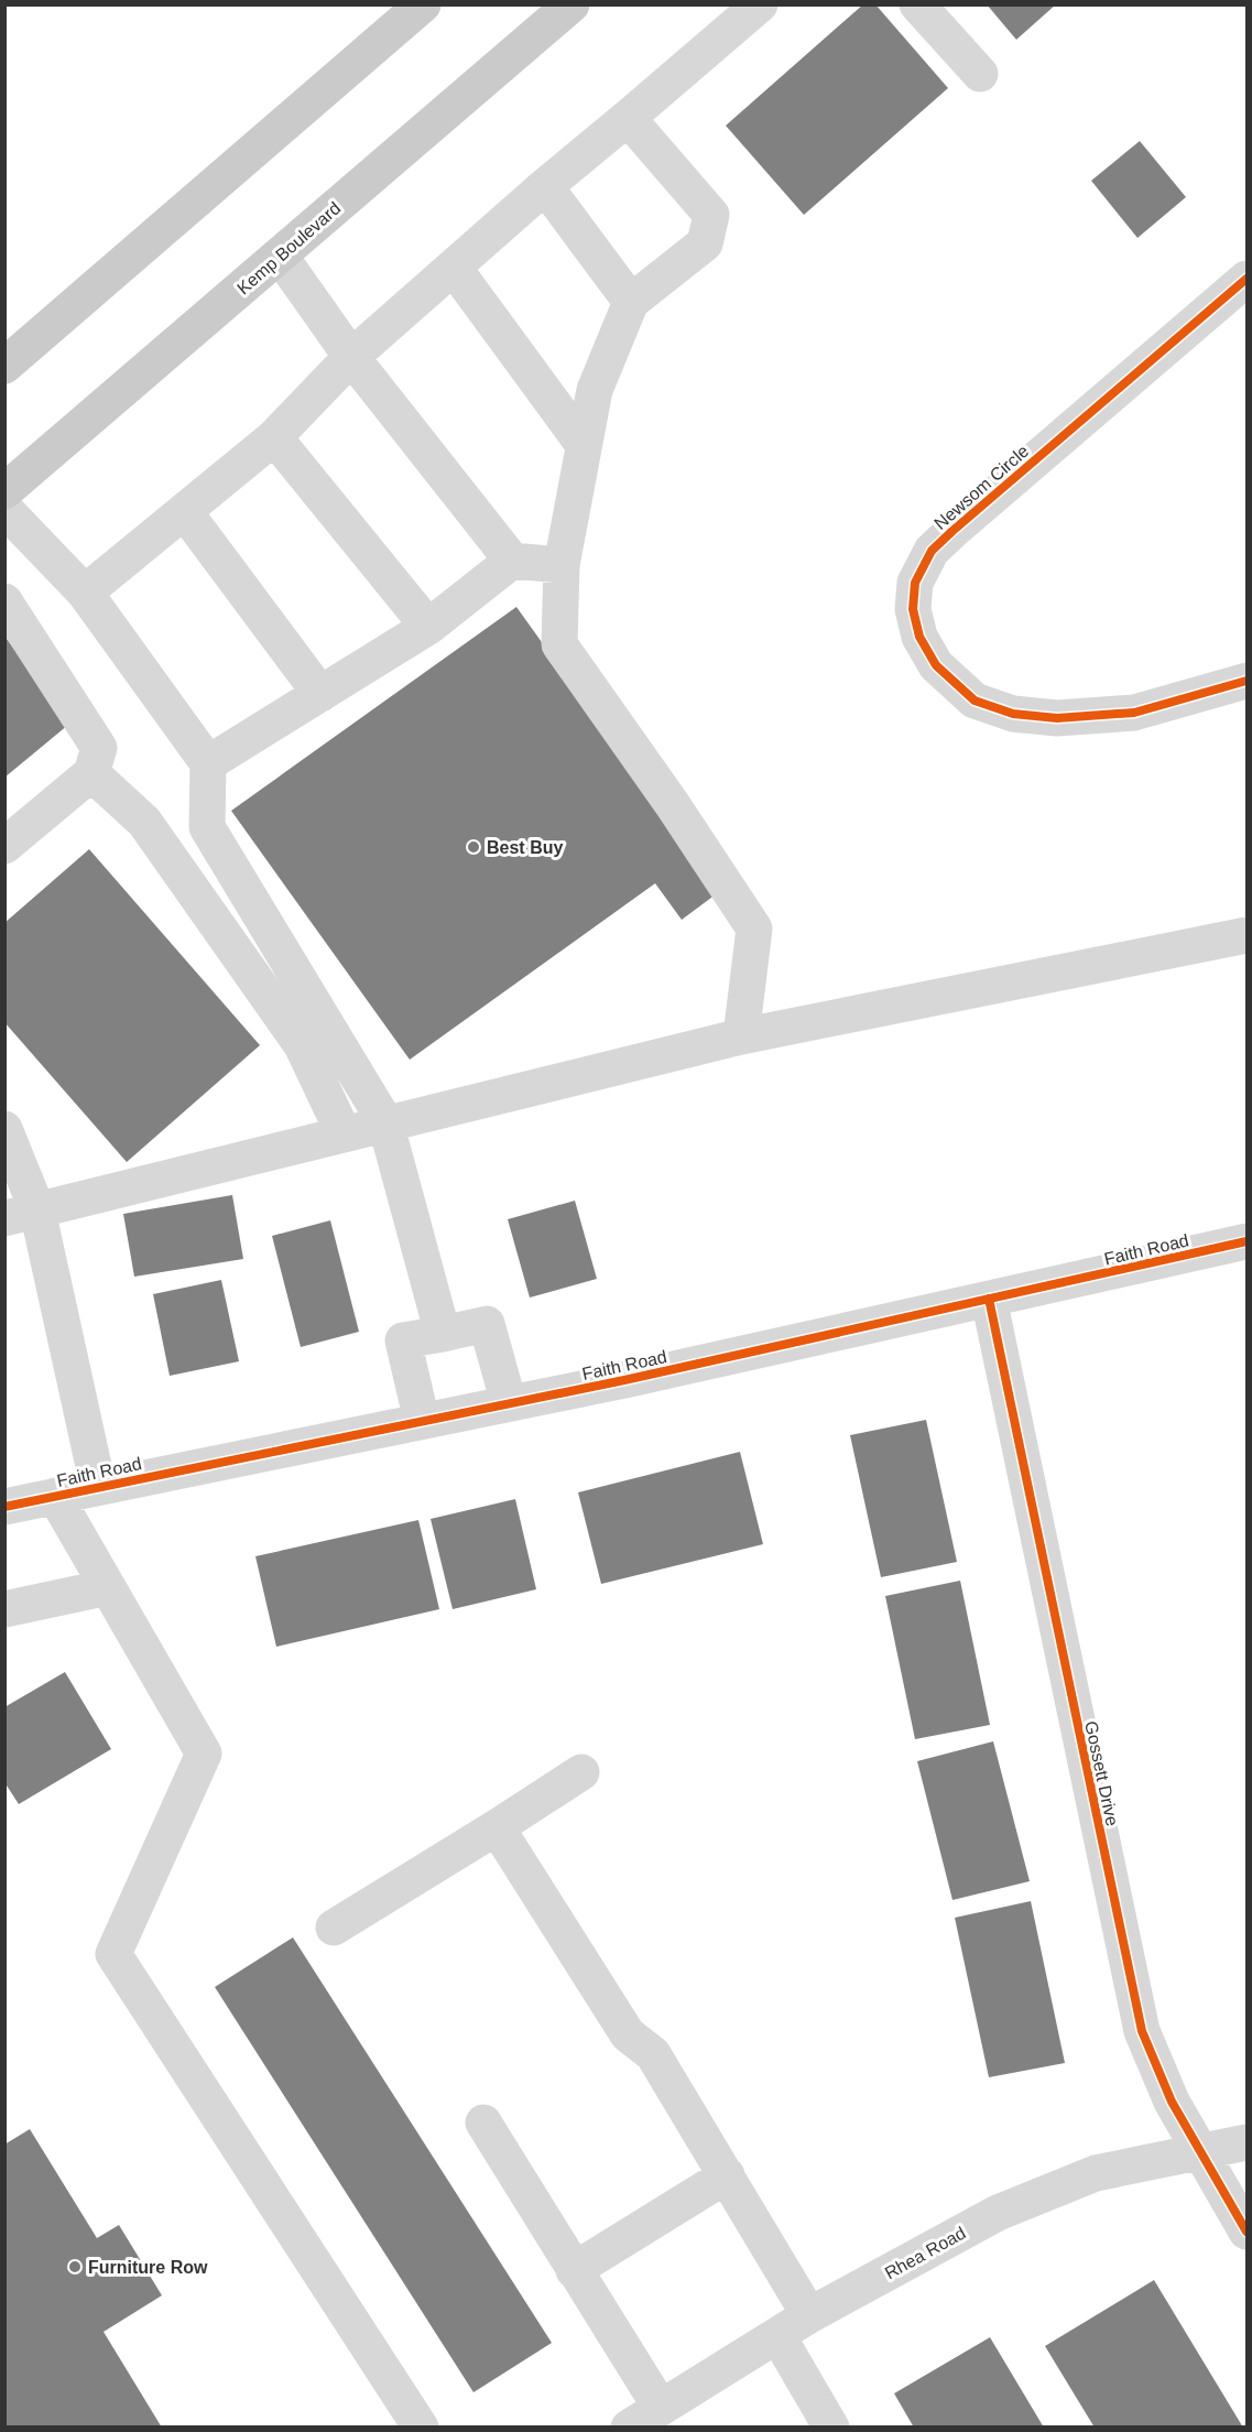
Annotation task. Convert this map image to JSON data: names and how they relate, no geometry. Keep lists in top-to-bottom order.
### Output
{
  "streets": {
    "main road": ["Kemp Boulevard"],
    "street": [
      "Newsom Circle",
      "Faith Road",
      "Gossett Drive",
      "Rhea Road"
    ]
  },
  "crossings": [
    ["Faith Road", "Gossett Drive"],
    ["Gossett Drive", "Rhea Road"]
  ],
  "places": ["Best Buy", "Furniture Row"]
}
